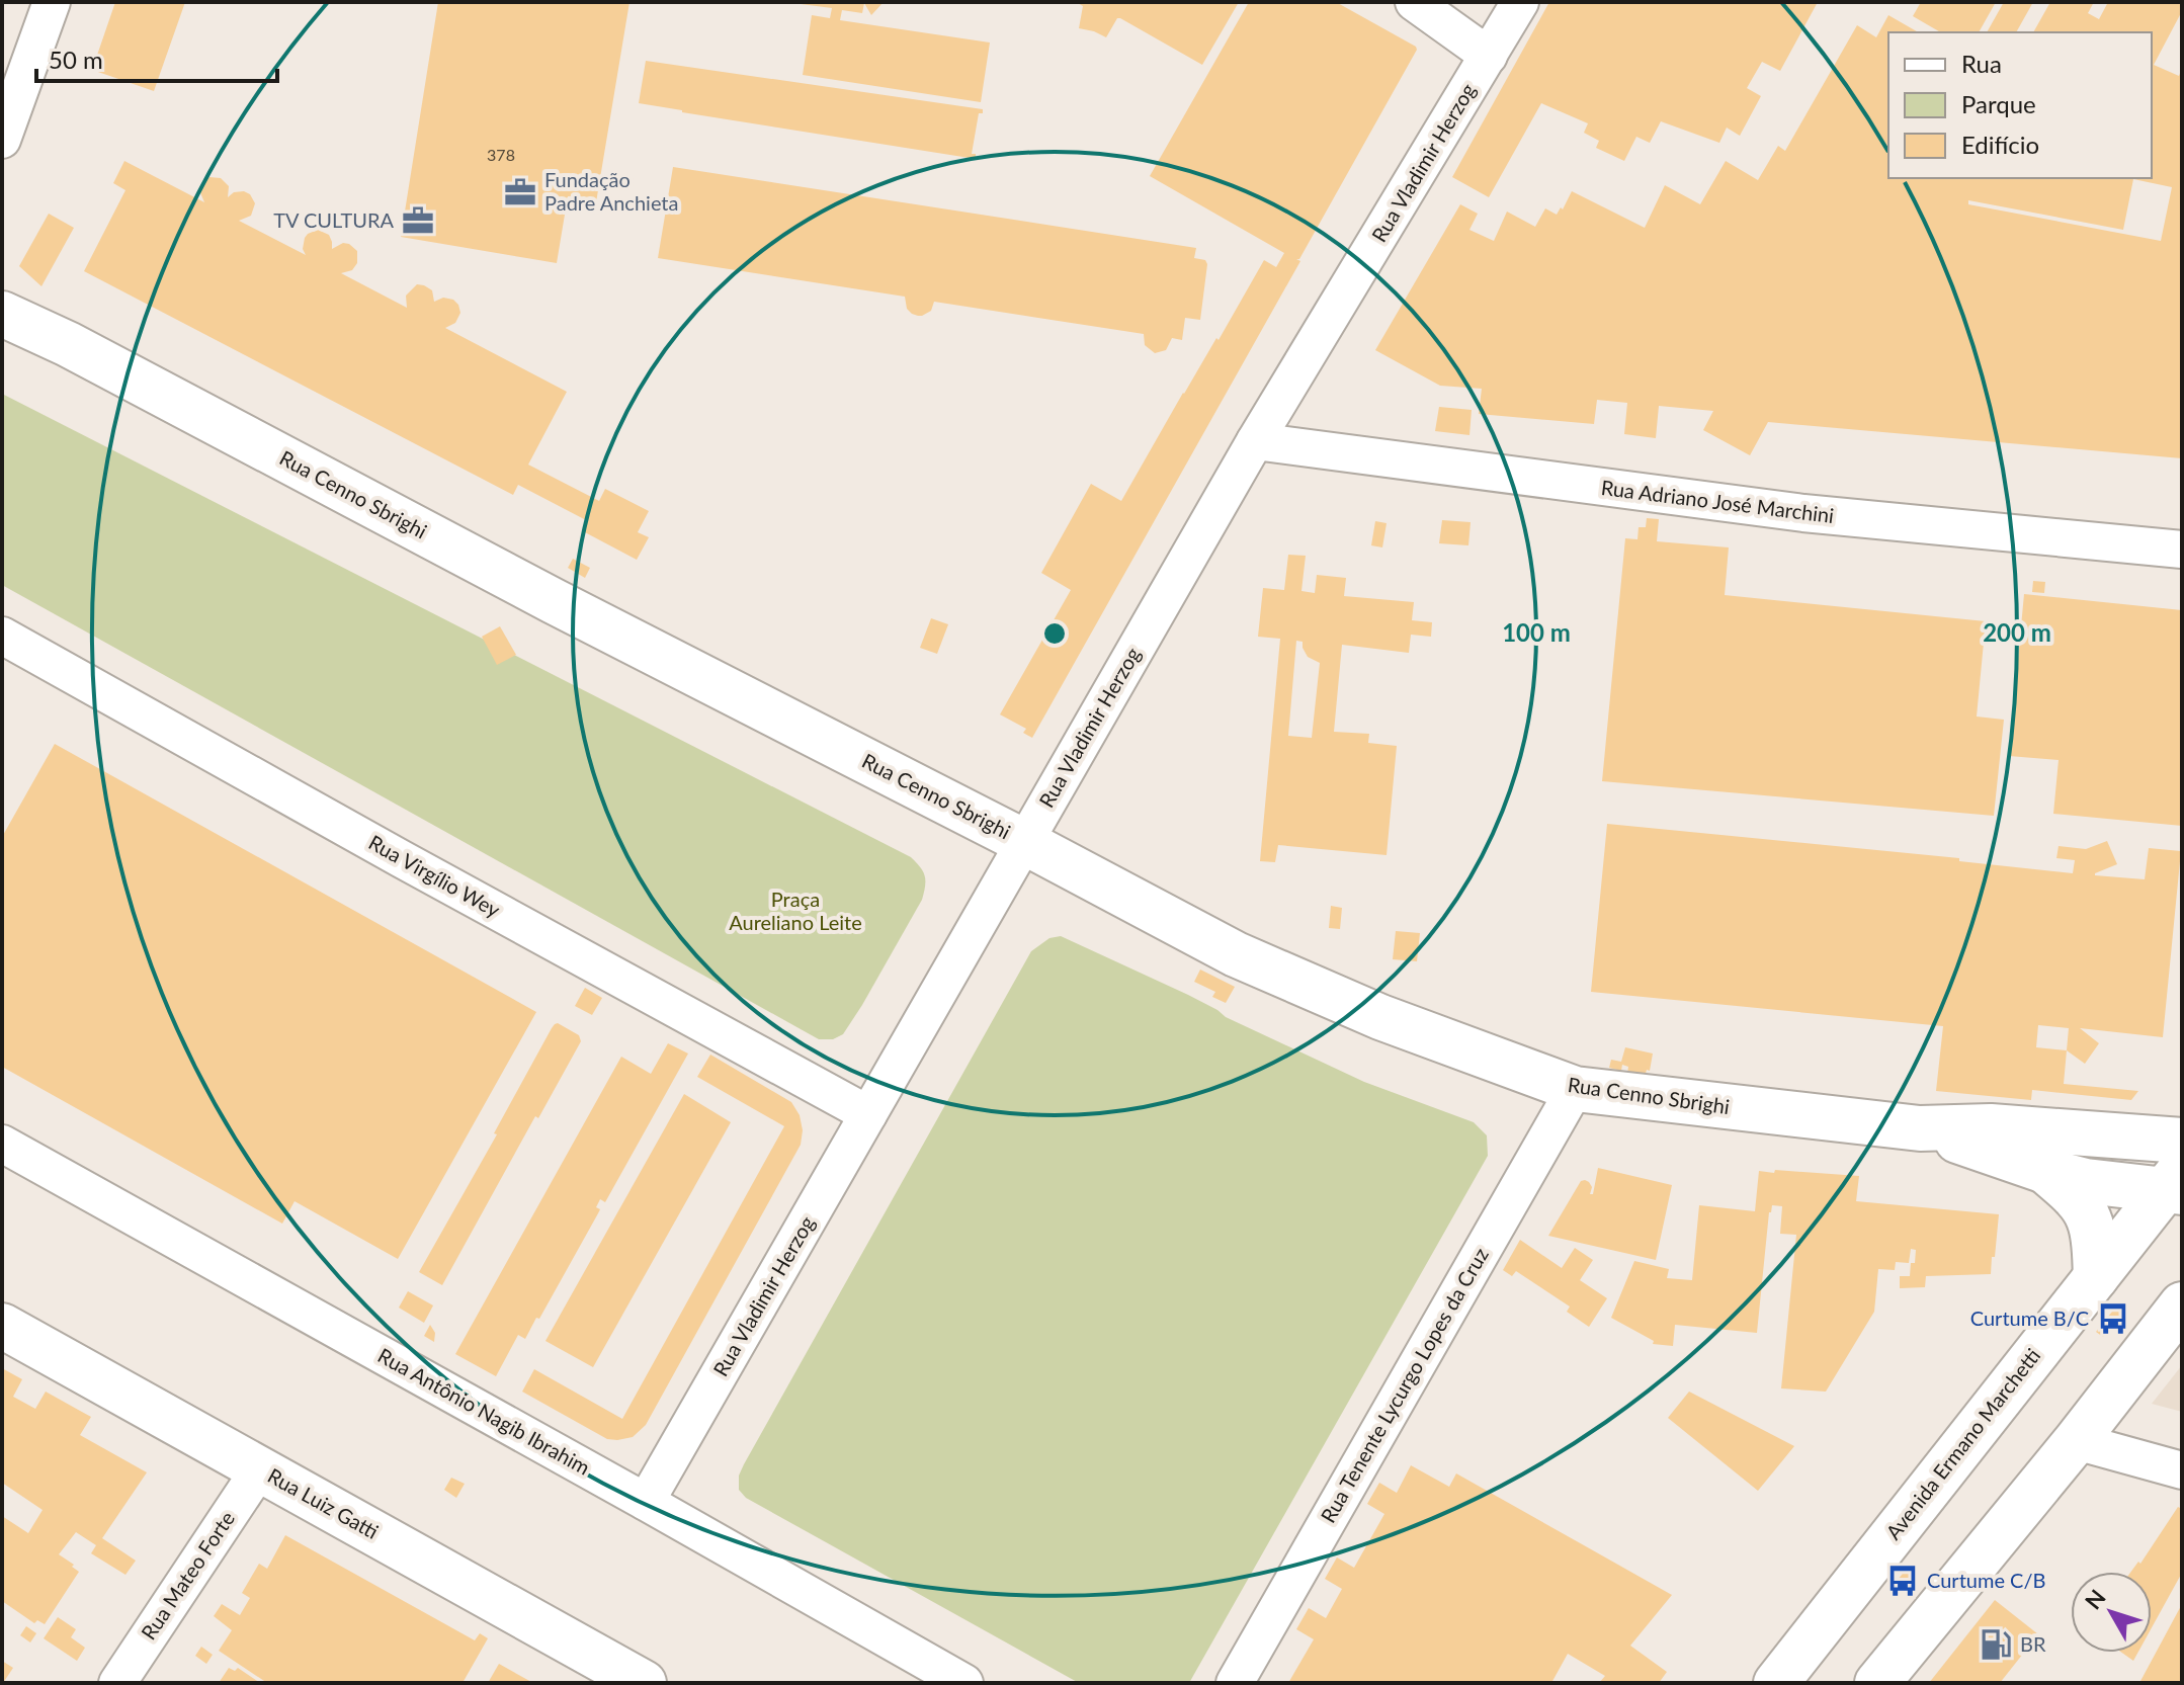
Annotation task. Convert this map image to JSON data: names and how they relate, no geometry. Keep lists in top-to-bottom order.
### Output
{
  "streets": {
    "street": [
      "Rua Vladimir Herzog",
      "Rua Cenno Sbrighi",
      "Rua Adriano José Marchini",
      "Rua Virgílio Wey",
      "Rua Tenente Lycurgo Lopes da Cruz",
      "Rua Antônio Nagib Ibrahim",
      "Avenida Ermano Marchetti",
      "Rua Luiz Gatti",
      "Rua Mateo Forte"
    ]
  },
  "crossings": [
    ["Rua Vladimir Herzog", "Rua Cenno Sbrighi"],
    ["Rua Vladimir Herzog", "Rua Adriano José Marchini"],
    ["Rua Vladimir Herzog", "Rua Virgílio Wey"],
    ["Rua Vladimir Herzog", "Rua Antônio Nagib Ibrahim"],
    ["Rua Cenno Sbrighi", "Rua Tenente Lycurgo Lopes da Cruz"],
    ["Rua Cenno Sbrighi", "Avenida Ermano Marchetti"],
    ["Rua Luiz Gatti", "Rua Mateo Forte"]
  ],
  "parks": ["Praça Aureliano Leite"],
  "places": {
    "office": ["Fundação Padre Anchieta", "TV CULTURA"],
    "bus stop": ["Curtume B/C", "Curtume C/B"],
    "fuel station": ["BR"]
  },
  "house_numbers": ["378"],
  "legend": ["Rua", "Parque", "Edifício"],
  "scale_bar": "50 m",
  "north": "top left",
  "rings": ["100 m", "200 m"]
}
